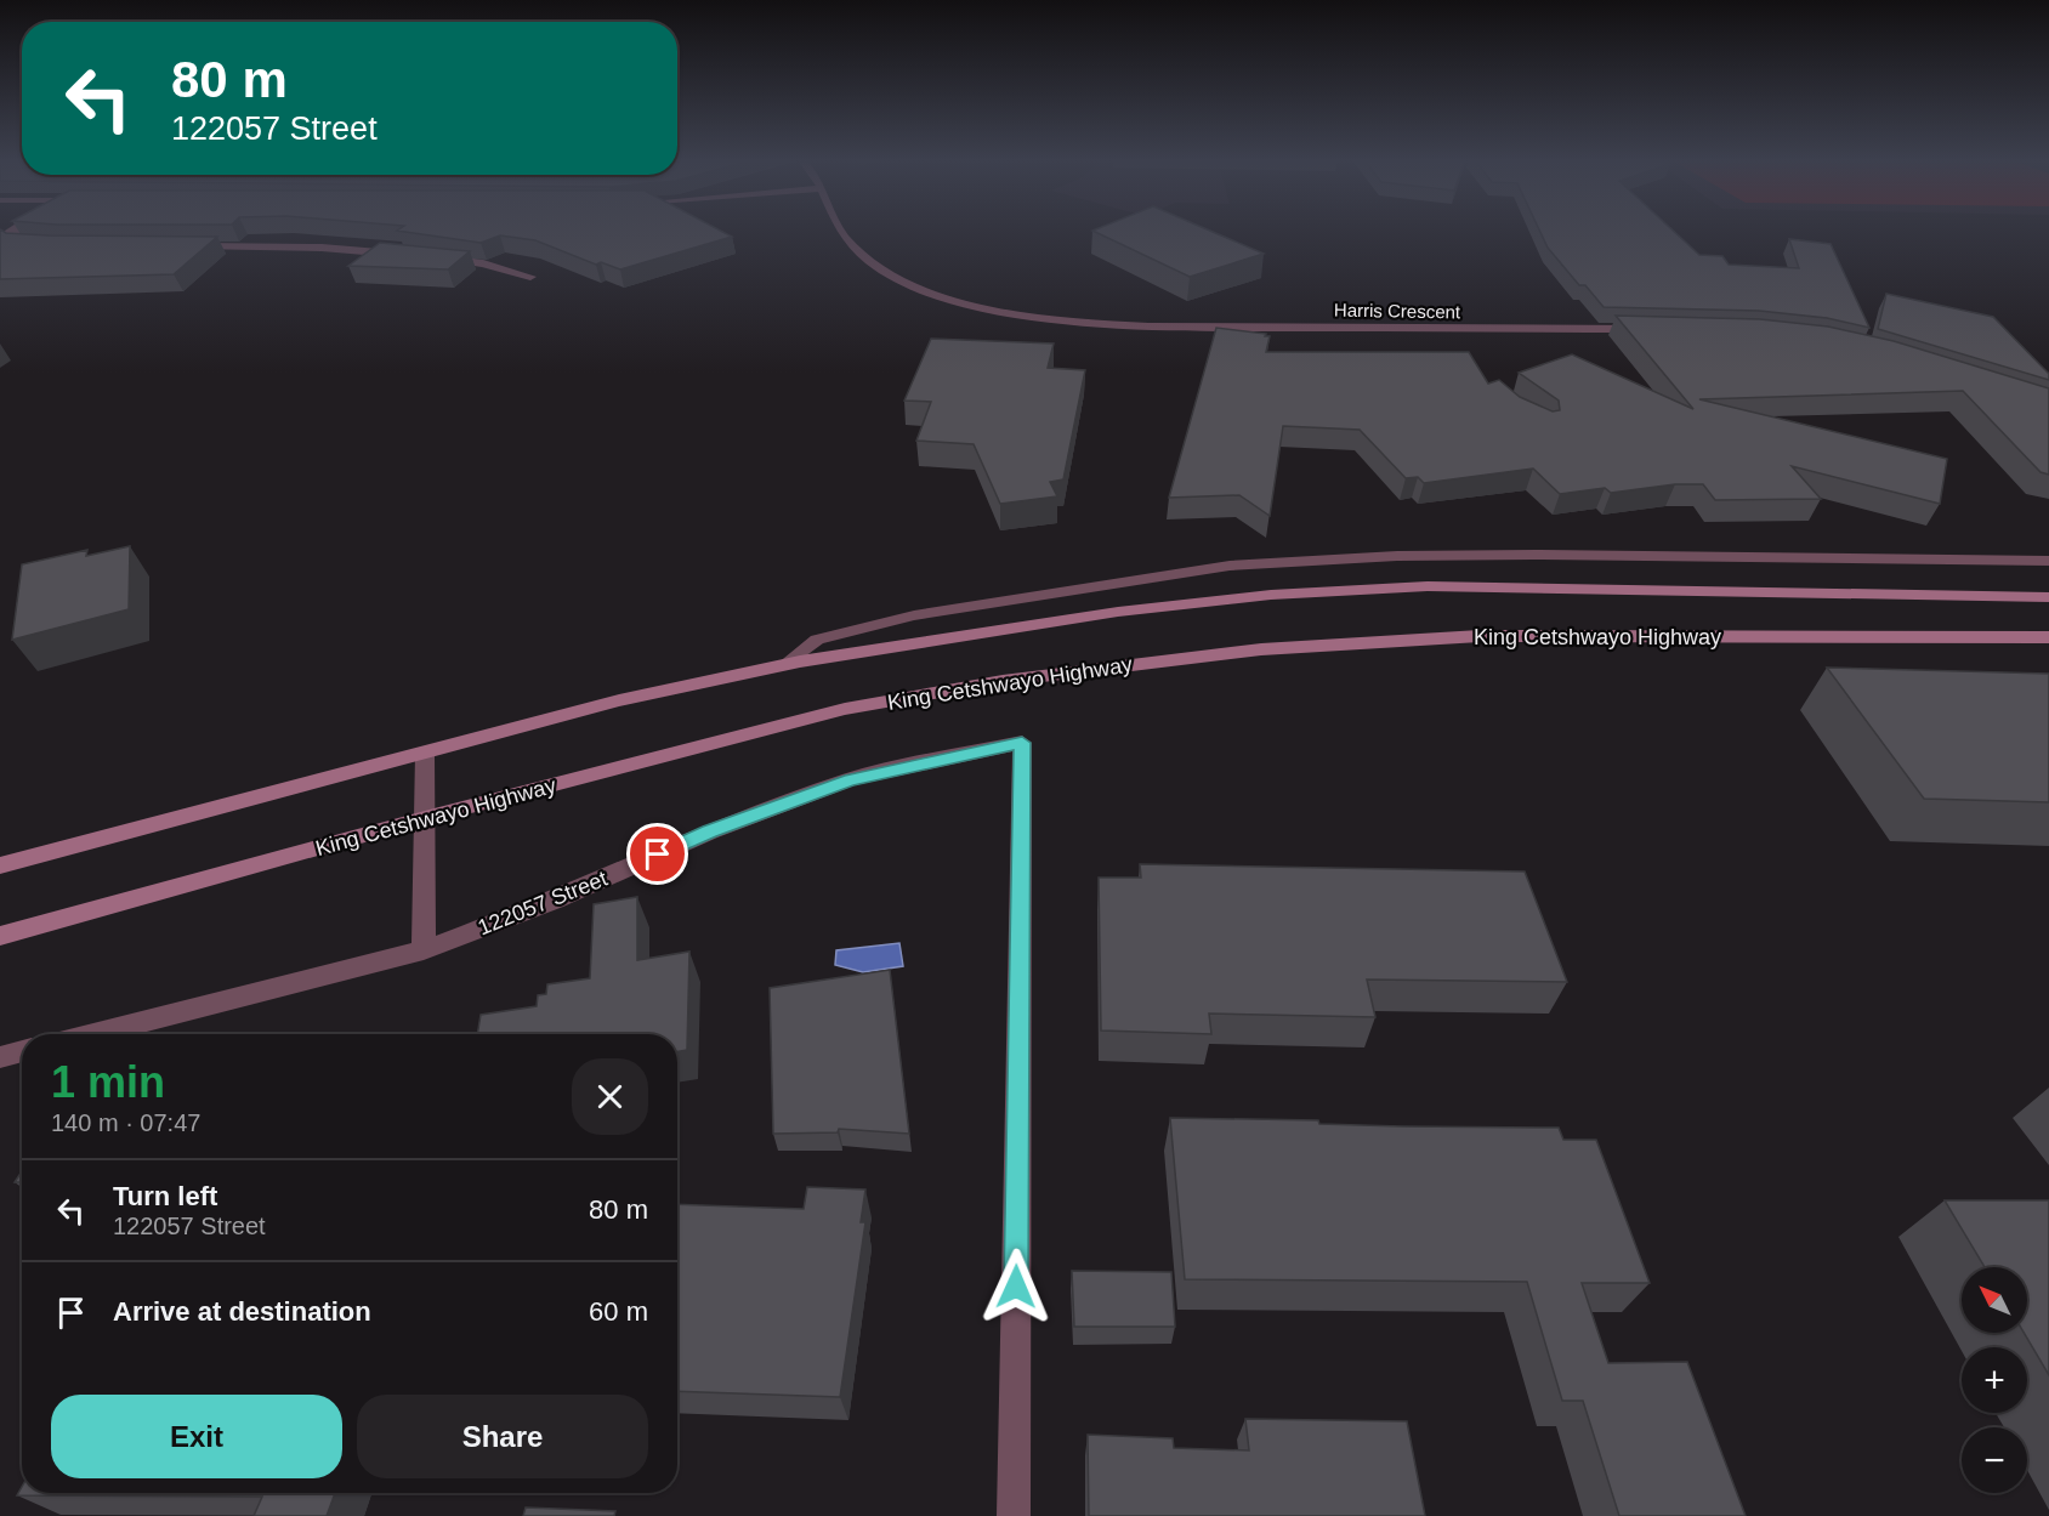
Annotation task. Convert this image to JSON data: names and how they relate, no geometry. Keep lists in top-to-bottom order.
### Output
{
  "streets": {
    "main road": ["King Cetshwayo Highway"],
    "street": ["Harris Crescent", "122057 Street"]
  },
  "north": "top left",
  "page": {
    "turn": ["80 m", "122057 Street"],
    "heading": ["1 min", "140 m · 07:47"],
    "list": [
      {
        "name": "Turn left",
        "note": "122057 Street",
        "value": "80 m"
      },
      {
        "name": "Arrive at destination",
        "value": "60 m"
      }
    ],
    "map_buttons": ["+", "−"],
    "buttons": ["Exit", "Share"]
  }
}
